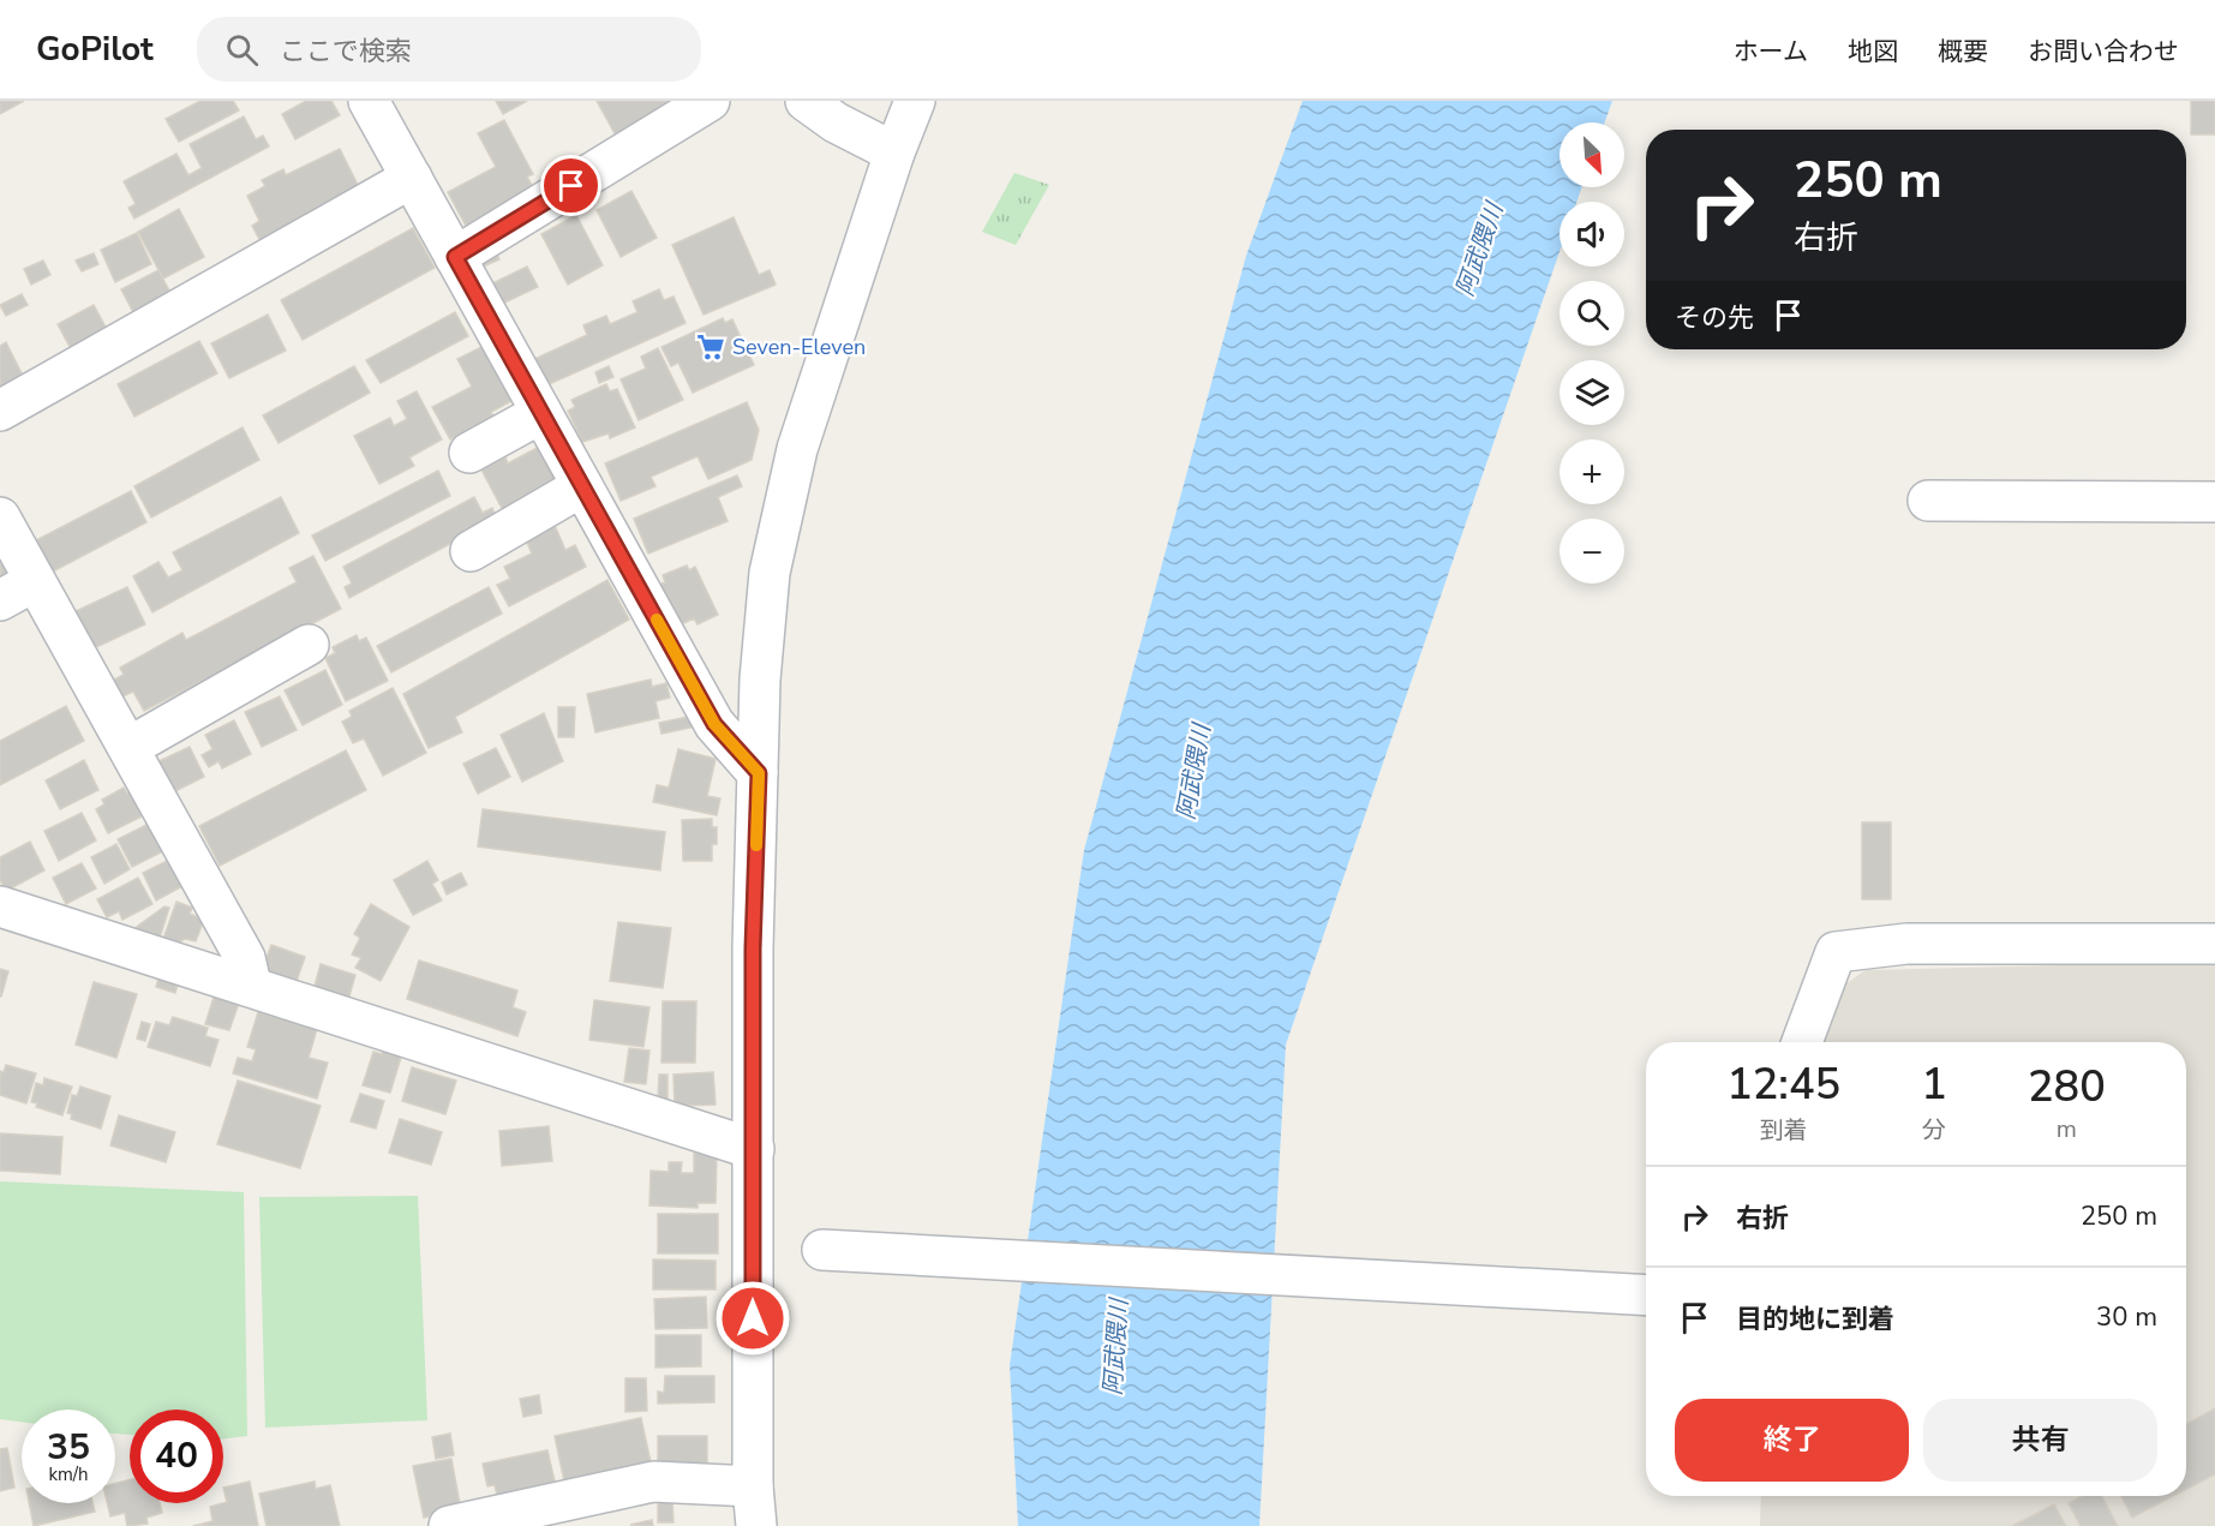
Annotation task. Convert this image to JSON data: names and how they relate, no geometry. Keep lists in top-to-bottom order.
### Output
{
  "water": ["阿武隈川"],
  "places": {
    "supermarket": ["Seven-Eleven"]
  },
  "north": "bottom right",
  "page": {
    "header": "GoPilot",
    "search": "ここで検索",
    "nav": [
      "ホーム",
      "地図",
      "概要",
      "お問い合わせ"
    ],
    "map_buttons": ["+", "−"],
    "turn": ["250 m", "右折"],
    "then": "その先",
    "eta": [
      "12:45",
      "到着",
      "1",
      "分",
      "280",
      "m"
    ],
    "list": [
      {
        "name": "右折",
        "value": "250 m"
      },
      {
        "name": "目的地に到着",
        "value": "30 m"
      }
    ],
    "buttons": ["終了", "共有"],
    "speed": "35 km/h",
    "limit": "40"
  }
}
